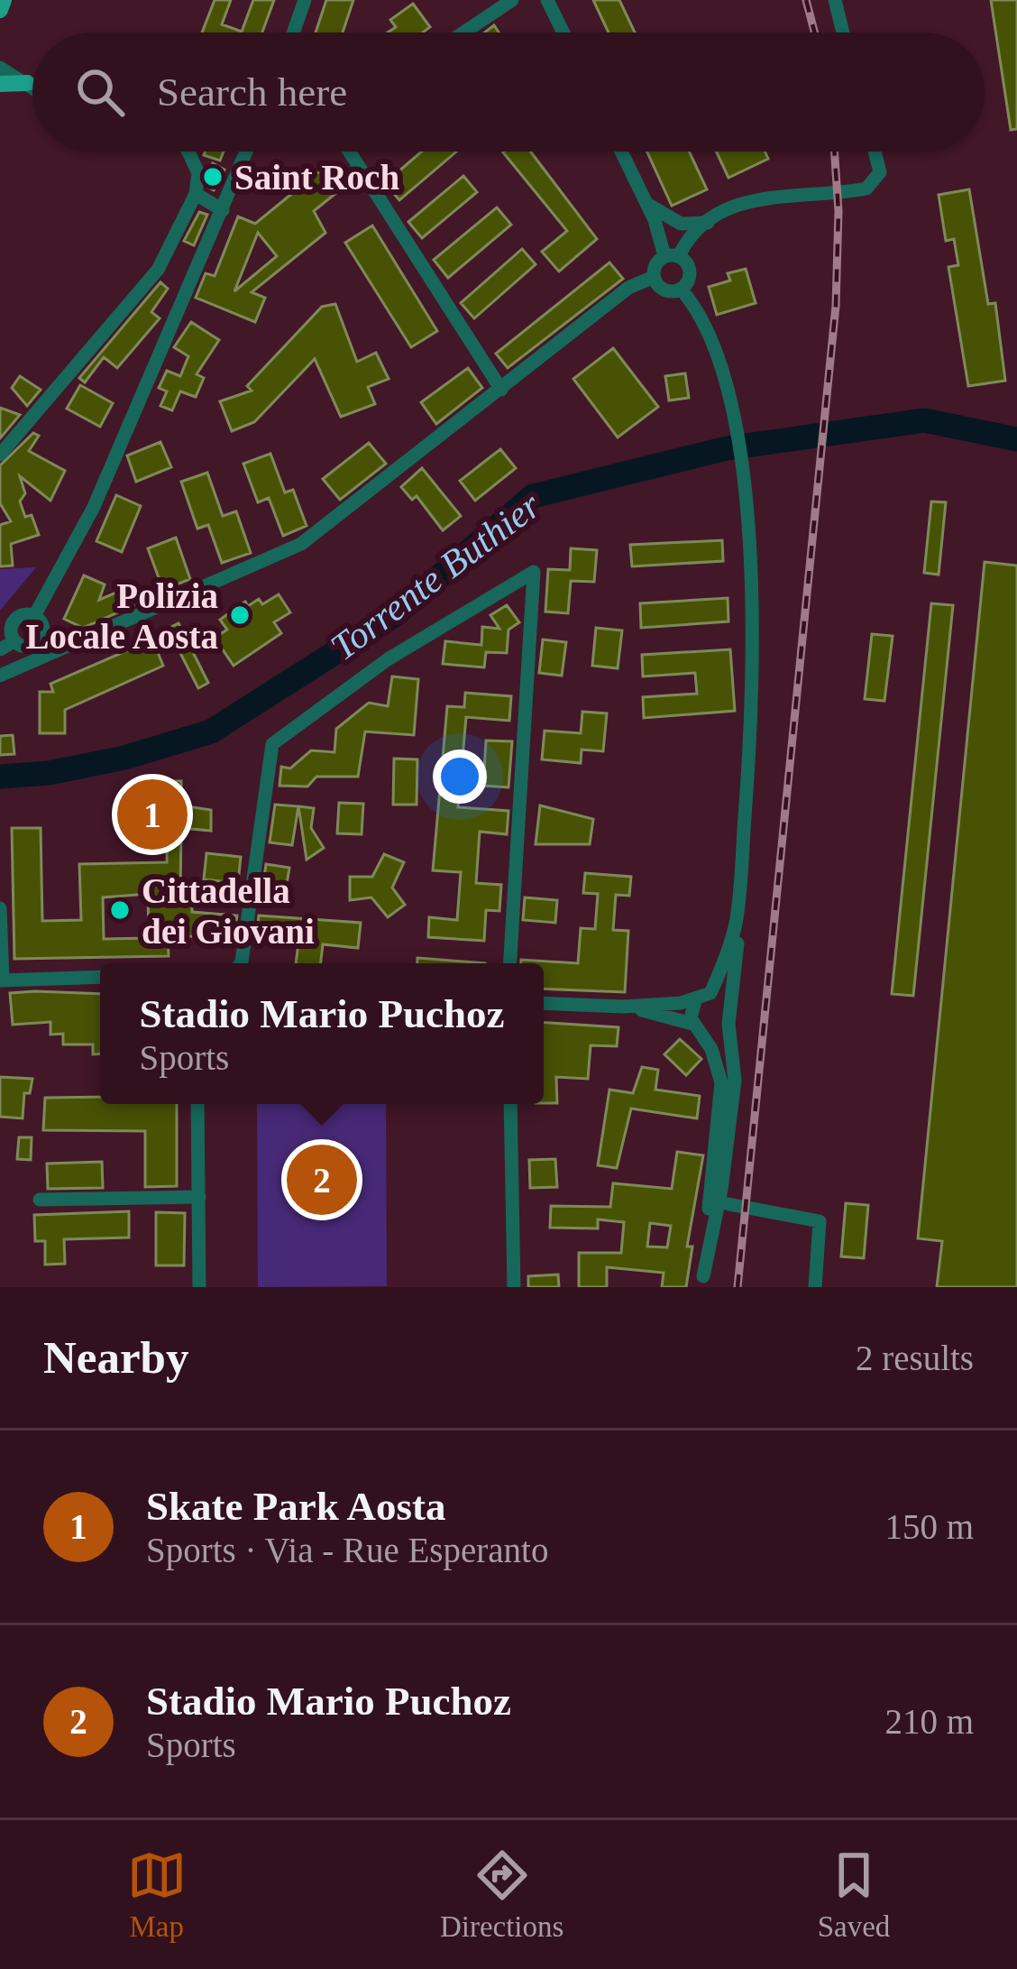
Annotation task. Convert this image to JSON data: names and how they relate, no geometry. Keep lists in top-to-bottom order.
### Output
{
  "water": ["Torrente Buthier"],
  "places": ["Saint Roch", "Polizia Locale Aosta", "Cittadella dei Giovani"],
  "page": {
    "search": "Search here",
    "pins": ["1", "2"],
    "popup": ["Stadio Mario Puchoz", "Sports"],
    "heading": ["Nearby", "2 results"],
    "list": [
      {
        "mark": "1",
        "name": "Skate Park Aosta",
        "note": "Sports · Via - Rue Esperanto",
        "value": "150 m"
      },
      {
        "mark": "2",
        "name": "Stadio Mario Puchoz",
        "note": "Sports",
        "value": "210 m"
      }
    ],
    "nav": ["Map", "Directions", "Saved"]
  }
}
